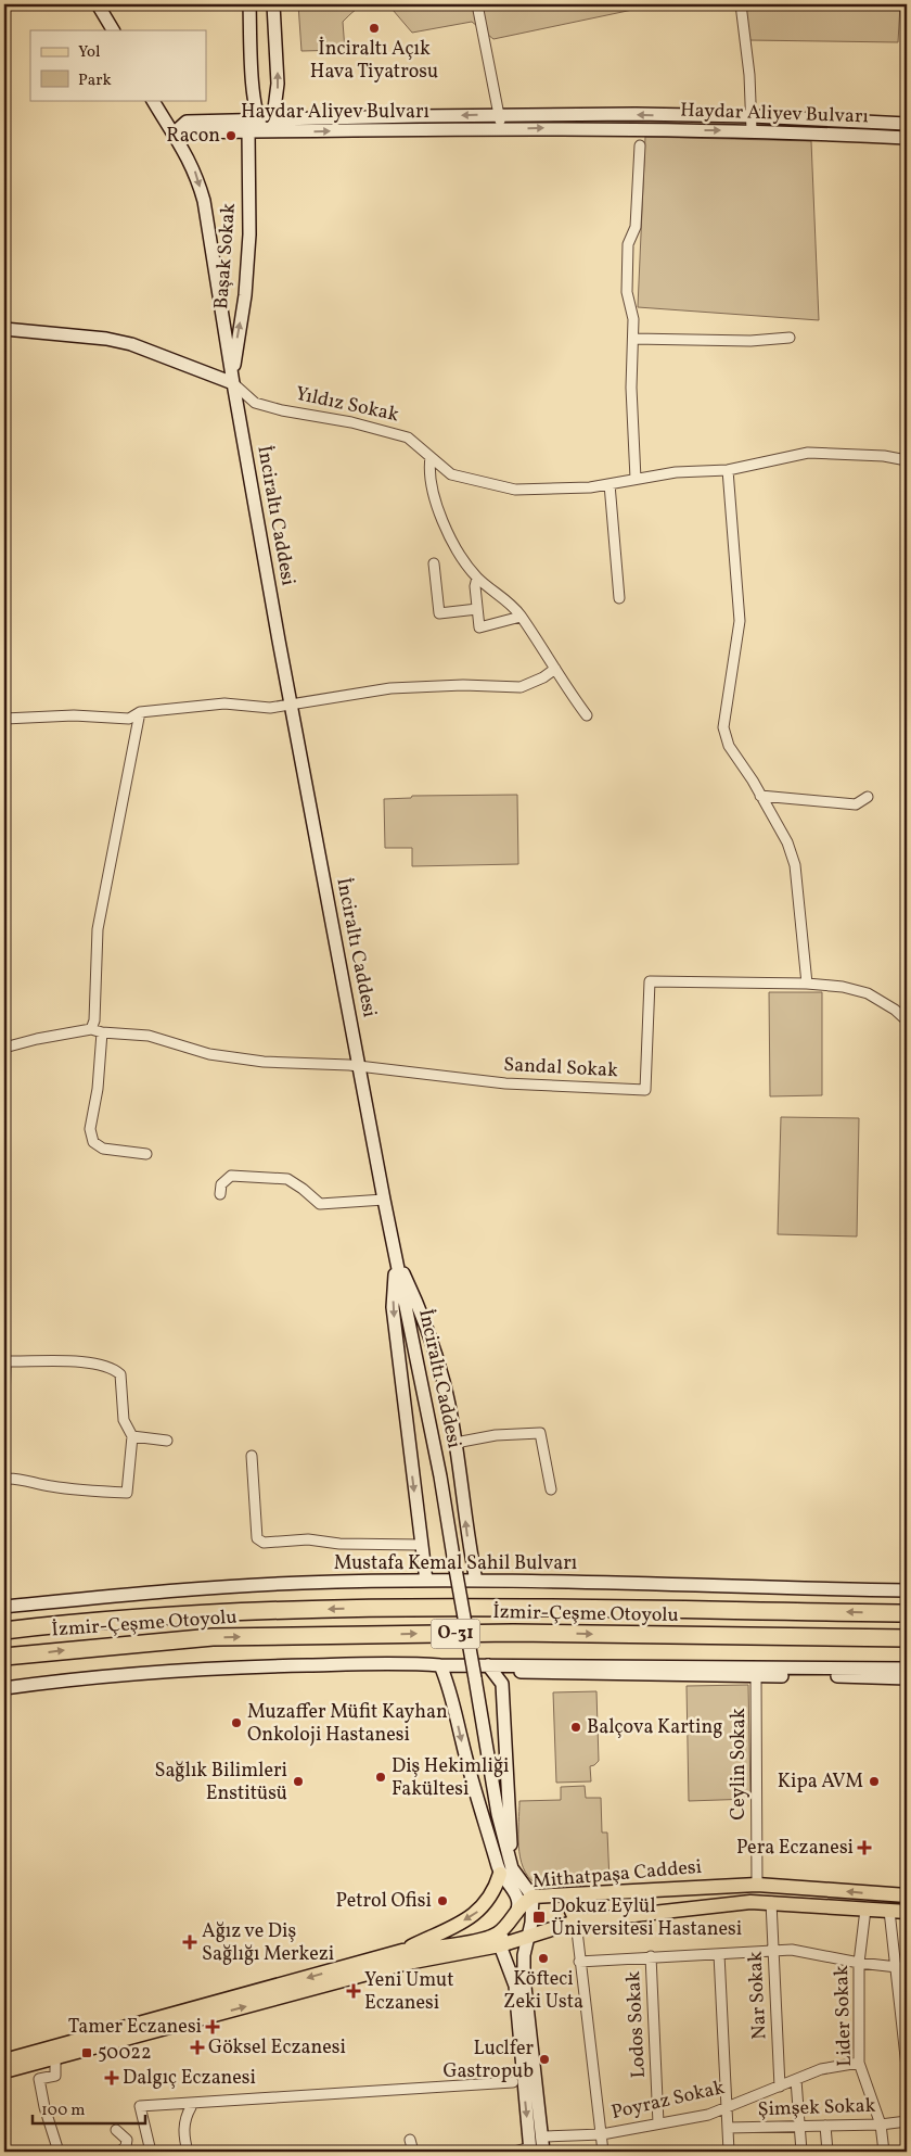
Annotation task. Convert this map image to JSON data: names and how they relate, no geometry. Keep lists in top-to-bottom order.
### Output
{
  "streets": {
    "highway": ["İzmir-Çeşme Otoyolu", "O-31"],
    "main road": [
      "Haydar Aliyev Bulvarı",
      "Başak Sokak",
      "Yıldız Sokak",
      "İnciraltı Caddesi",
      "Mustafa Kemal Sahil Bulvarı",
      "Mithatpaşa Caddesi"
    ],
    "street": [
      "Sandal Sokak",
      "Ceylin Sokak",
      "Nar Sokak",
      "Lider Sokak",
      "Lodos Sokak",
      "Poyraz Sokak",
      "Şimşek Sokak"
    ]
  },
  "crossings": [
    ["Haydar Aliyev Bulvarı", "Başak Sokak"],
    ["Haydar Aliyev Bulvarı", "İnciraltı Caddesi"],
    ["Başak Sokak", "Yıldız Sokak"],
    ["Başak Sokak", "İnciraltı Caddesi"],
    ["Yıldız Sokak", "İnciraltı Caddesi"],
    ["İnciraltı Caddesi", "Sandal Sokak"],
    ["Ceylin Sokak", "Mithatpaşa Caddesi"],
    ["Mithatpaşa Caddesi", "Nar Sokak"],
    ["Mithatpaşa Caddesi", "Lider Sokak"],
    ["Nar Sokak", "Poyraz Sokak"],
    ["Lider Sokak", "Poyraz Sokak"],
    ["Lider Sokak", "Şimşek Sokak"],
    ["Lodos Sokak", "Poyraz Sokak"]
  ],
  "one_way": ["Başak Sokak"],
  "places": {
    "other": [
      "İnciraltı Açık Hava Tiyatrosu",
      "Racon",
      "Muzaffer Müfit Kayhan Onkoloji Hastanesi",
      "Balçova Karting",
      "Diş Hekimliği Fakültesi",
      "Sağlık Bilimleri Enstitüsü",
      "Kipa AVM",
      "Petrol Ofisi",
      "Köfteci Zeki Usta",
      "Luclfer Gastropub"
    ],
    "health": [
      "Pera Eczanesi",
      "Ağız ve Diş Sağlığı Merkezi",
      "Yeni Umut Eczanesi",
      "Tamer Eczanesi",
      "Göksel Eczanesi",
      "Dalgıç Eczanesi"
    ],
    "transit": ["Dokuz Eylül Üniversitesi Hastanesi", "50022"]
  },
  "legend": ["Yol", "Park"],
  "scale_bar": "100 m"
}
